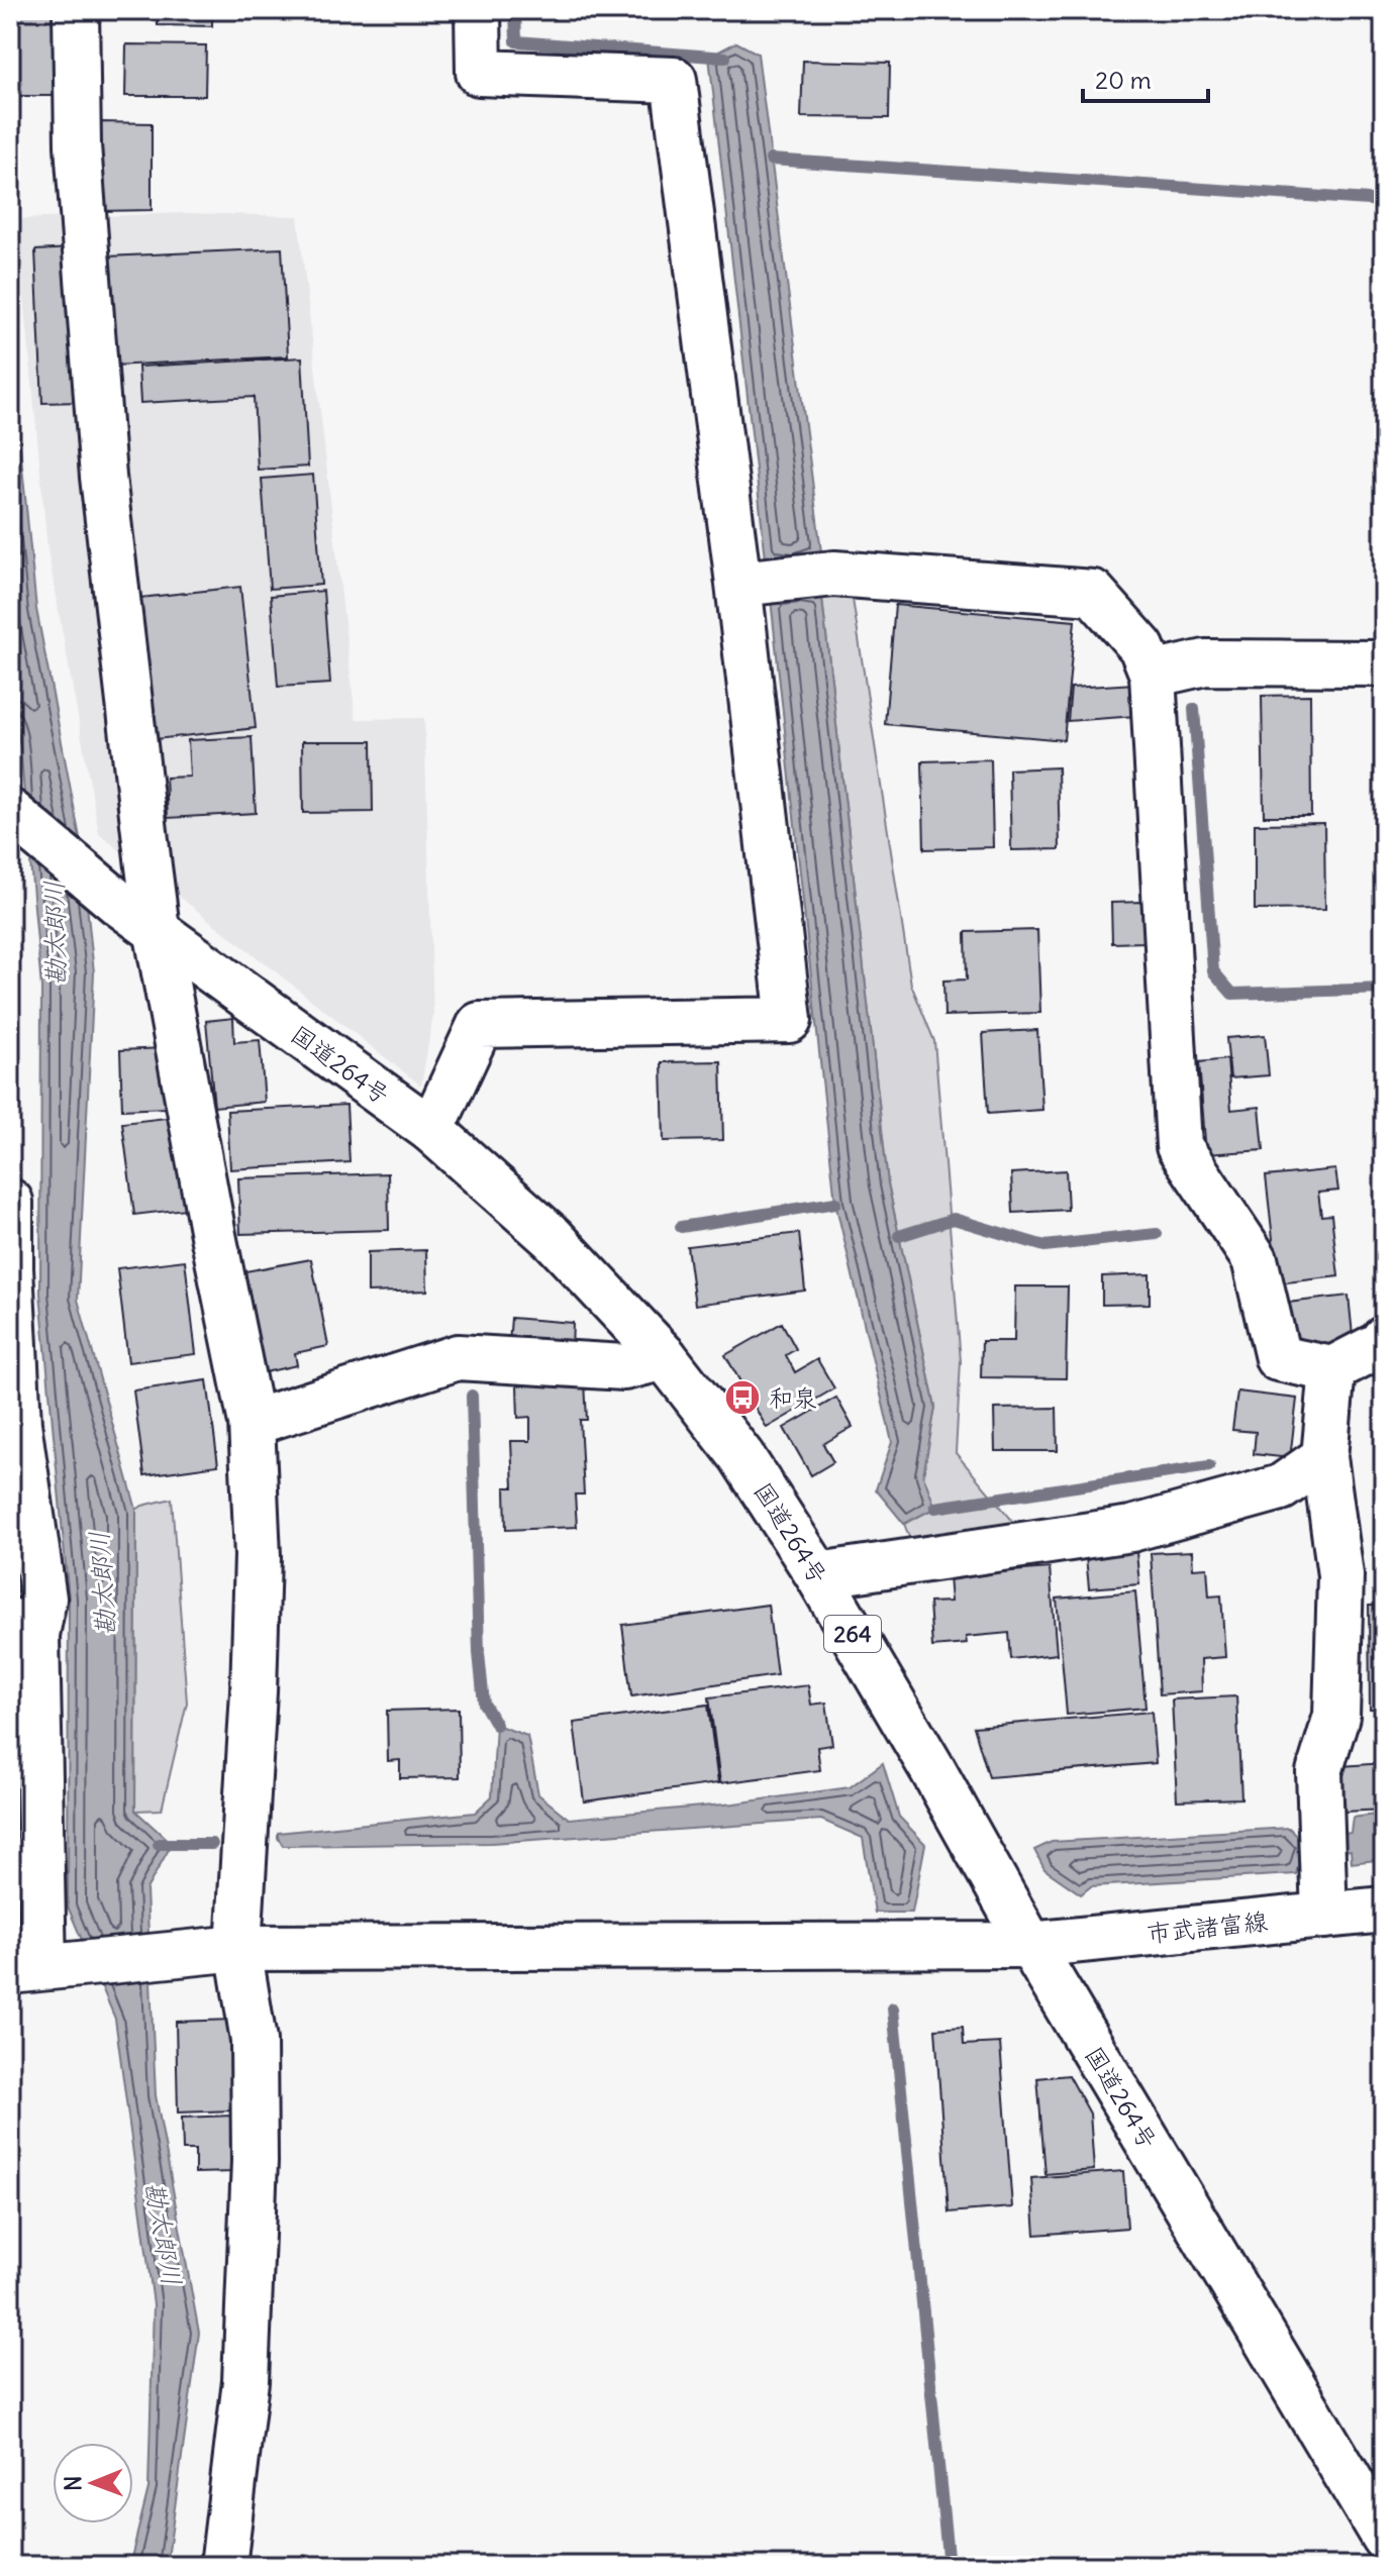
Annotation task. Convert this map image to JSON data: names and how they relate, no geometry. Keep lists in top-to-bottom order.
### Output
{
  "streets": {
    "main road": ["国道264号", "264", "市武諸富線"]
  },
  "crossings": [
    ["国道264号", "市武諸富線"]
  ],
  "water": ["勘太郎川"],
  "places": {
    "bus stop": ["和泉"]
  },
  "scale_bar": "20 m",
  "north": "left"
}
